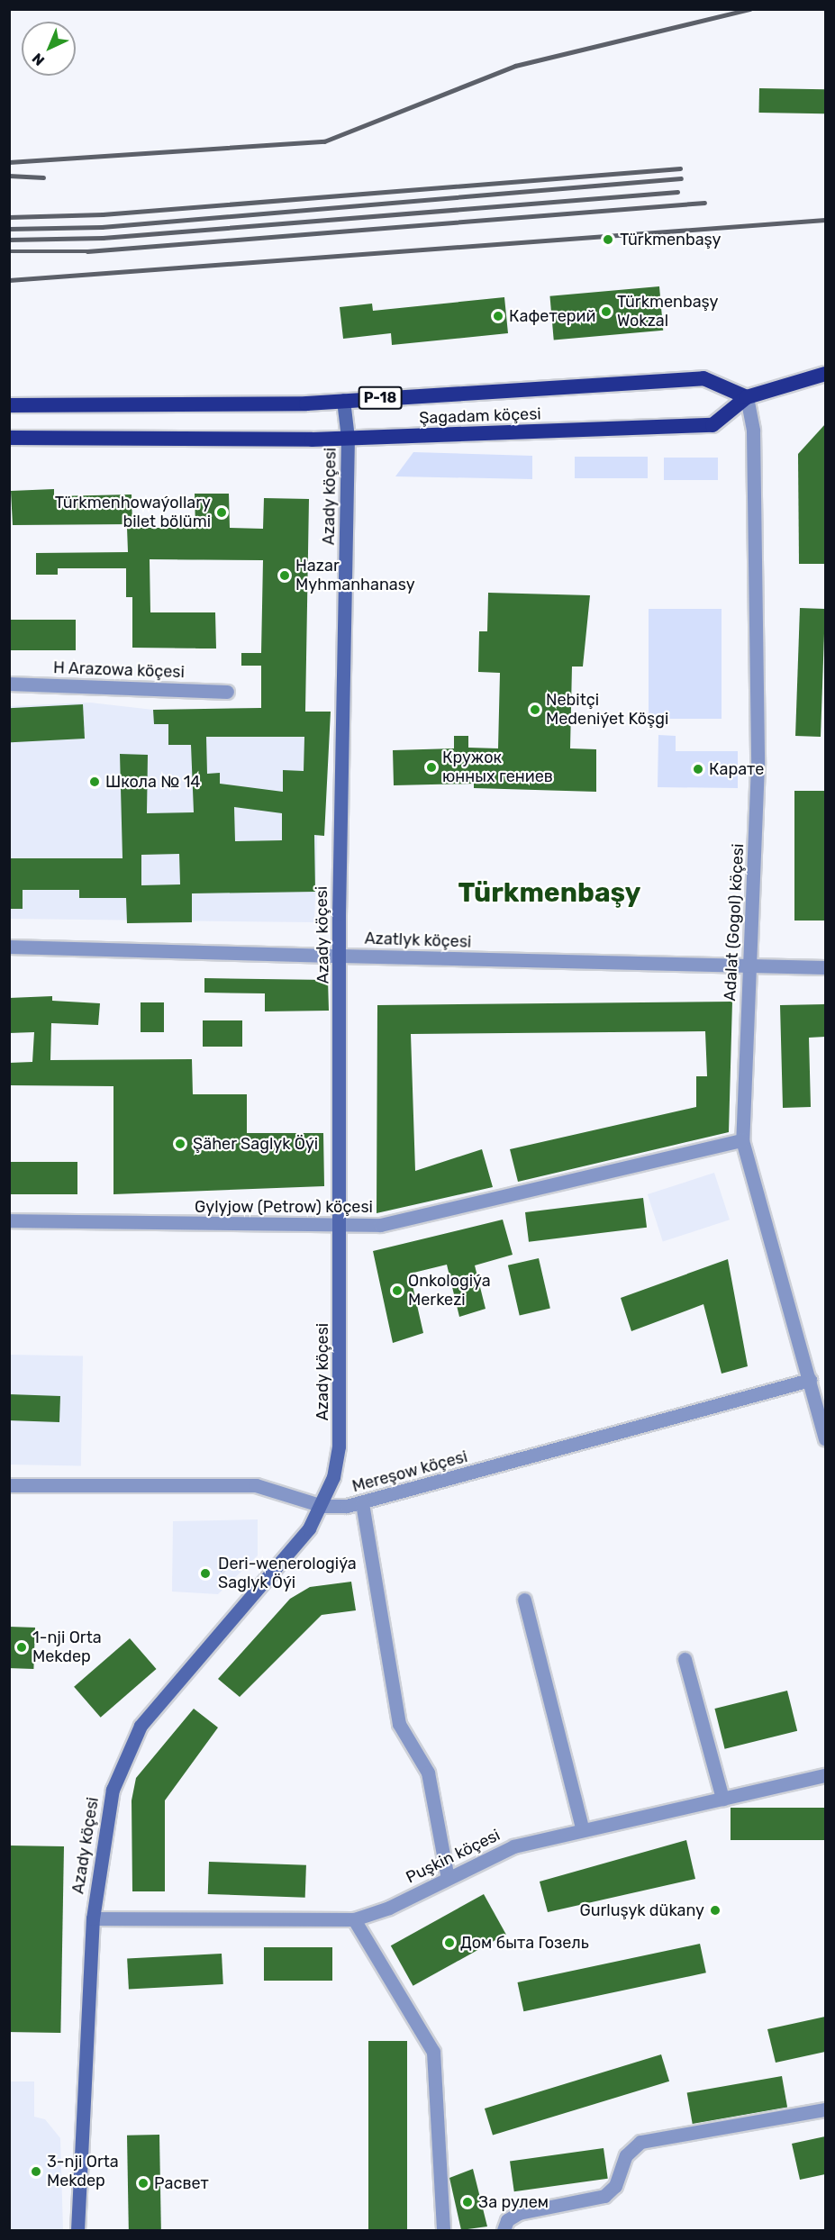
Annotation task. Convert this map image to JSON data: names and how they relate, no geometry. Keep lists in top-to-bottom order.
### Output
{
  "streets": {
    "highway": ["P-18", "Şagadam köçesi"],
    "main road": ["Azady köçesi"],
    "street": [
      "H Arazowa köçesi",
      "Adalat (Gogol) köçesi",
      "Azatlyk köçesi",
      "Gylyjow (Petrow) köçesi",
      "Mereşow köçesi",
      "Puşkin köçesi"
    ]
  },
  "crossings": [
    ["Şagadam köçesi", "Azady köçesi"],
    ["Şagadam köçesi", "Adalat (Gogol) köçesi"],
    ["Azady köçesi", "Azatlyk köçesi"],
    ["Azady köçesi", "Gylyjow (Petrow) köçesi"],
    ["Azady köçesi", "Mereşow köçesi"],
    ["Azady köçesi", "Puşkin köçesi"],
    ["Adalat (Gogol) köçesi", "Azatlyk köçesi"],
    ["Adalat (Gogol) köçesi", "Gylyjow (Petrow) köçesi"],
    ["Adalat (Gogol) köçesi", "Mereşow köçesi"]
  ],
  "districts": ["Türkmenbaşy"],
  "places": [
    "Türkmenbaşy",
    "Türkmenbaşy Wokzal",
    "Кафетерий",
    "Türkmenhowaýollary bilet bölümi",
    "Hazar Myhmanhanasy",
    "Nebitçi Medeniýet Köşgi",
    "Кружок юнных гениев",
    "Карате",
    "Школа № 14",
    "Şäher Saglyk Öýi",
    "Onkologiýa Merkezi",
    "Deri-wenerologiýa Saglyk Öýi",
    "1-nji Orta Mekdep",
    "Gurluşyk dükany",
    "Дом быта Гозель",
    "3-nji Orta Mekdep",
    "Расвет",
    "За рулем"
  ],
  "north": "bottom left"
}
